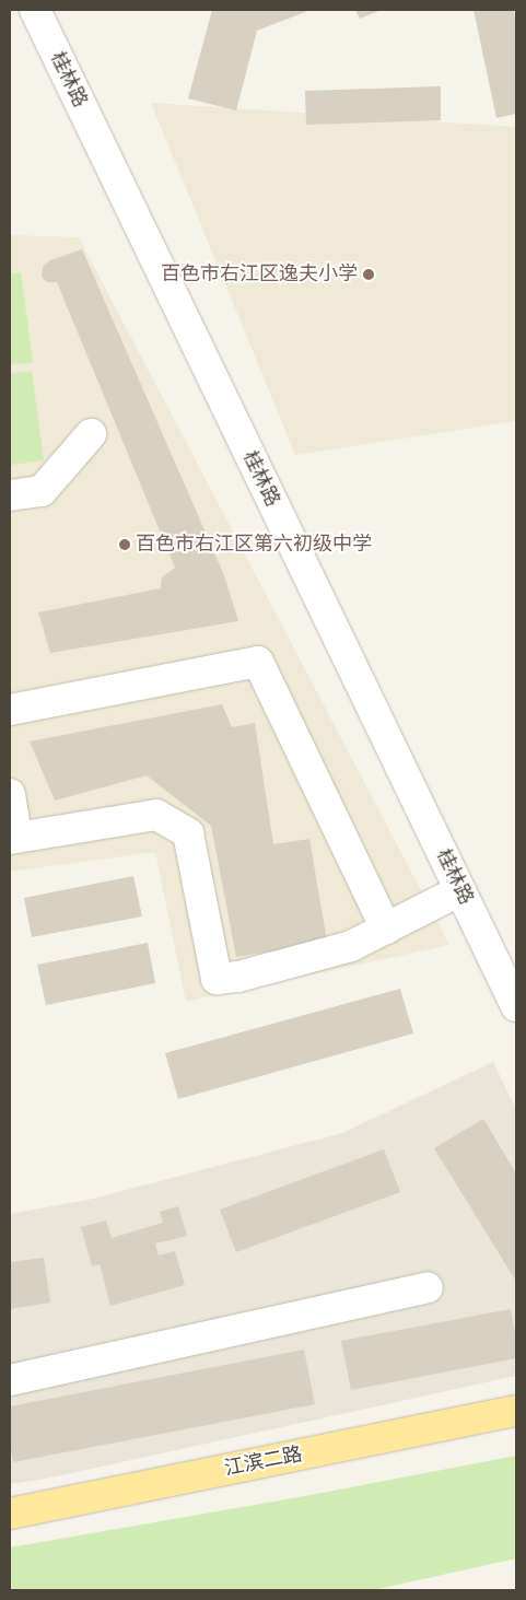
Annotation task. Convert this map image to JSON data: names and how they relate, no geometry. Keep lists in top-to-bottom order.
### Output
{
  "streets": {
    "main road": ["江滨二路"],
    "street": ["桂林路"]
  },
  "places": ["百色市右江区逸夫小学", "百色市右江区第六初级中学"]
}
